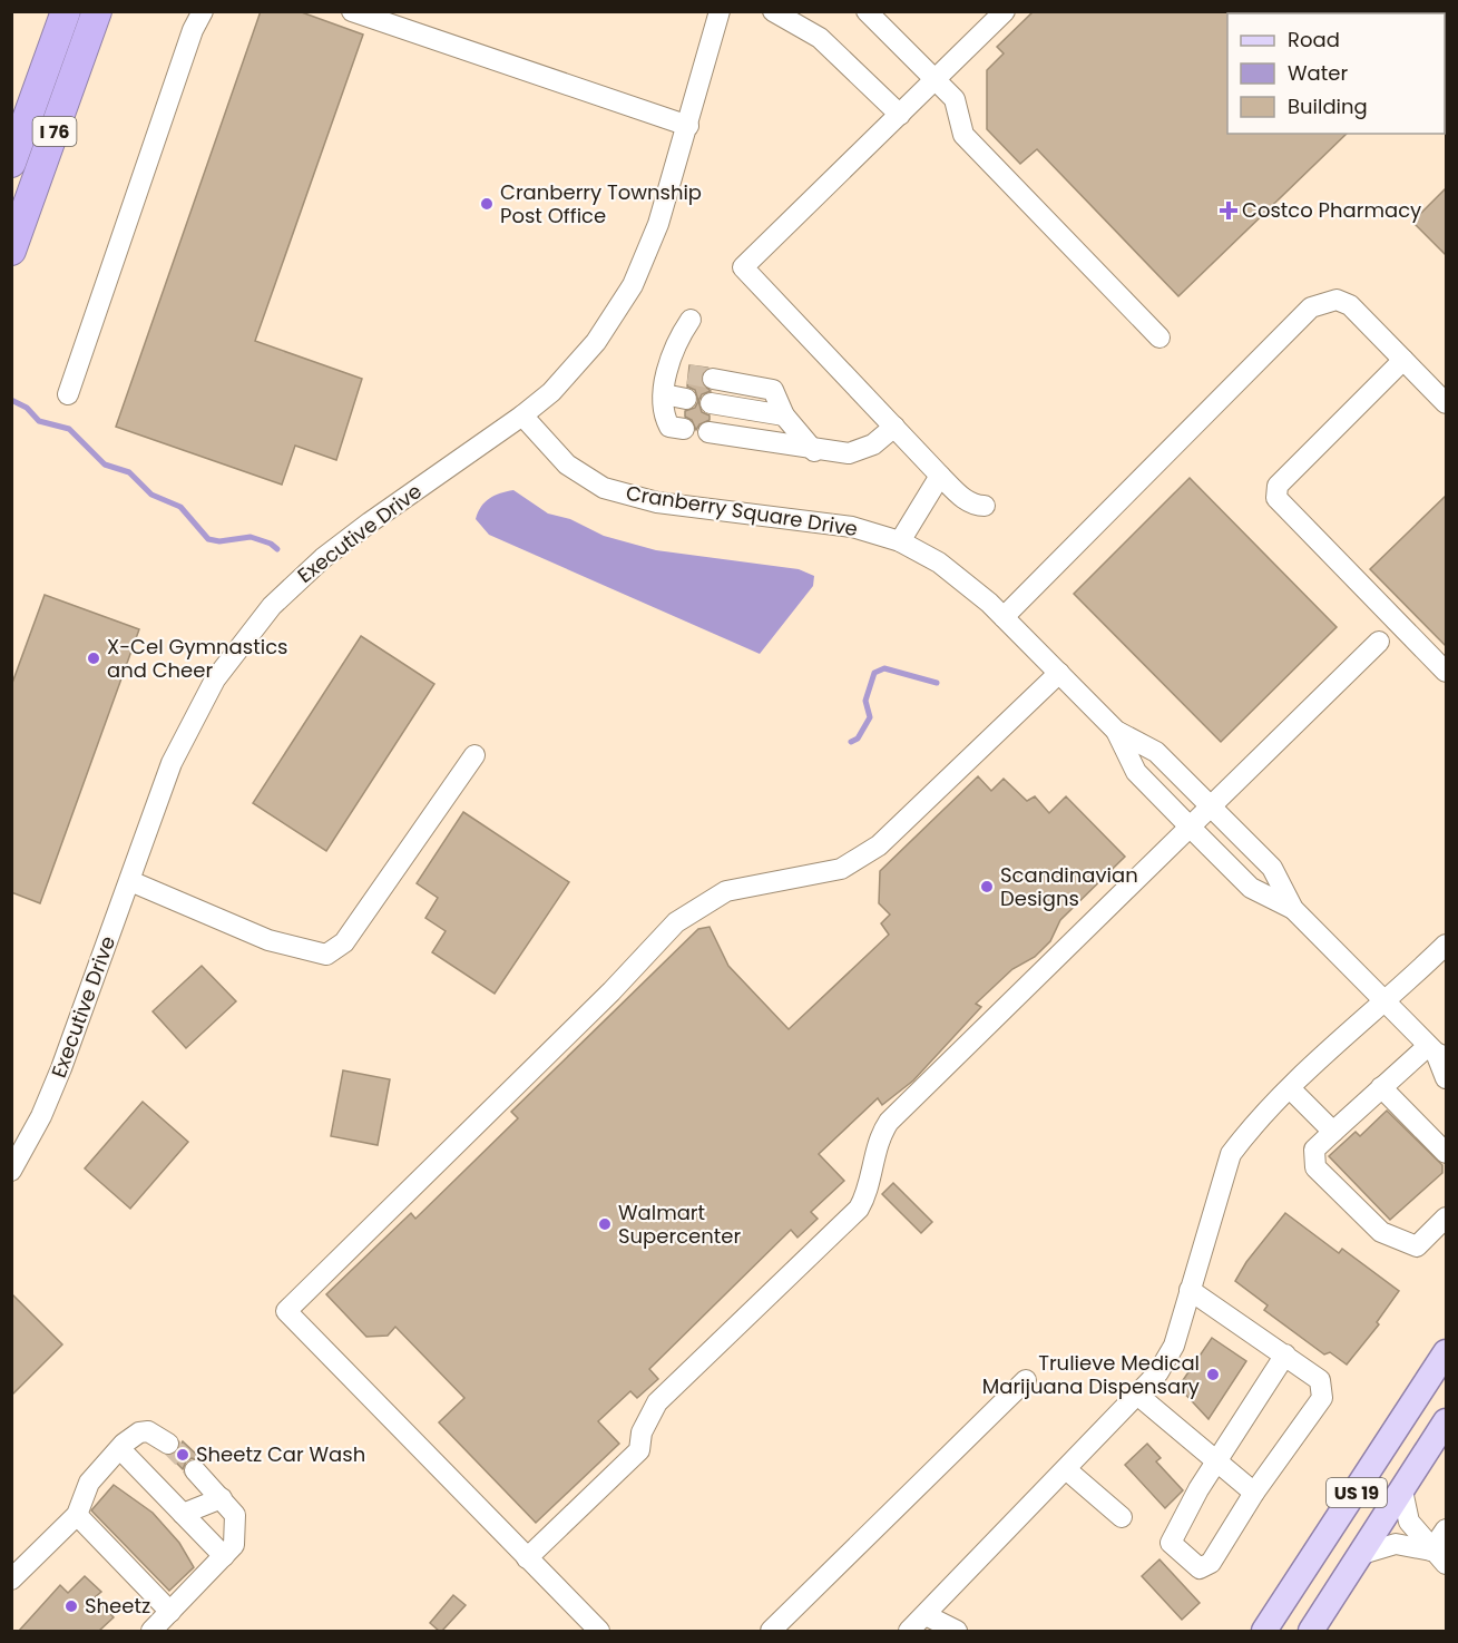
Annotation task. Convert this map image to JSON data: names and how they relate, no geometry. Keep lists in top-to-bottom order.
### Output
{
  "streets": {
    "highway": ["I 76"],
    "main road": ["US 19"],
    "street": ["Cranberry Square Drive", "Executive Drive"]
  },
  "crossings": [
    ["Cranberry Square Drive", "Executive Drive"]
  ],
  "places": {
    "other": [
      "Cranberry Township Post Office",
      "X-Cel Gymnastics and Cheer",
      "Scandinavian Designs",
      "Walmart Supercenter",
      "Trulieve Medical Marijuana Dispensary",
      "Sheetz Car Wash",
      "Sheetz"
    ],
    "health": ["Costco Pharmacy"]
  },
  "legend": ["Road", "Water", "Building"]
}
